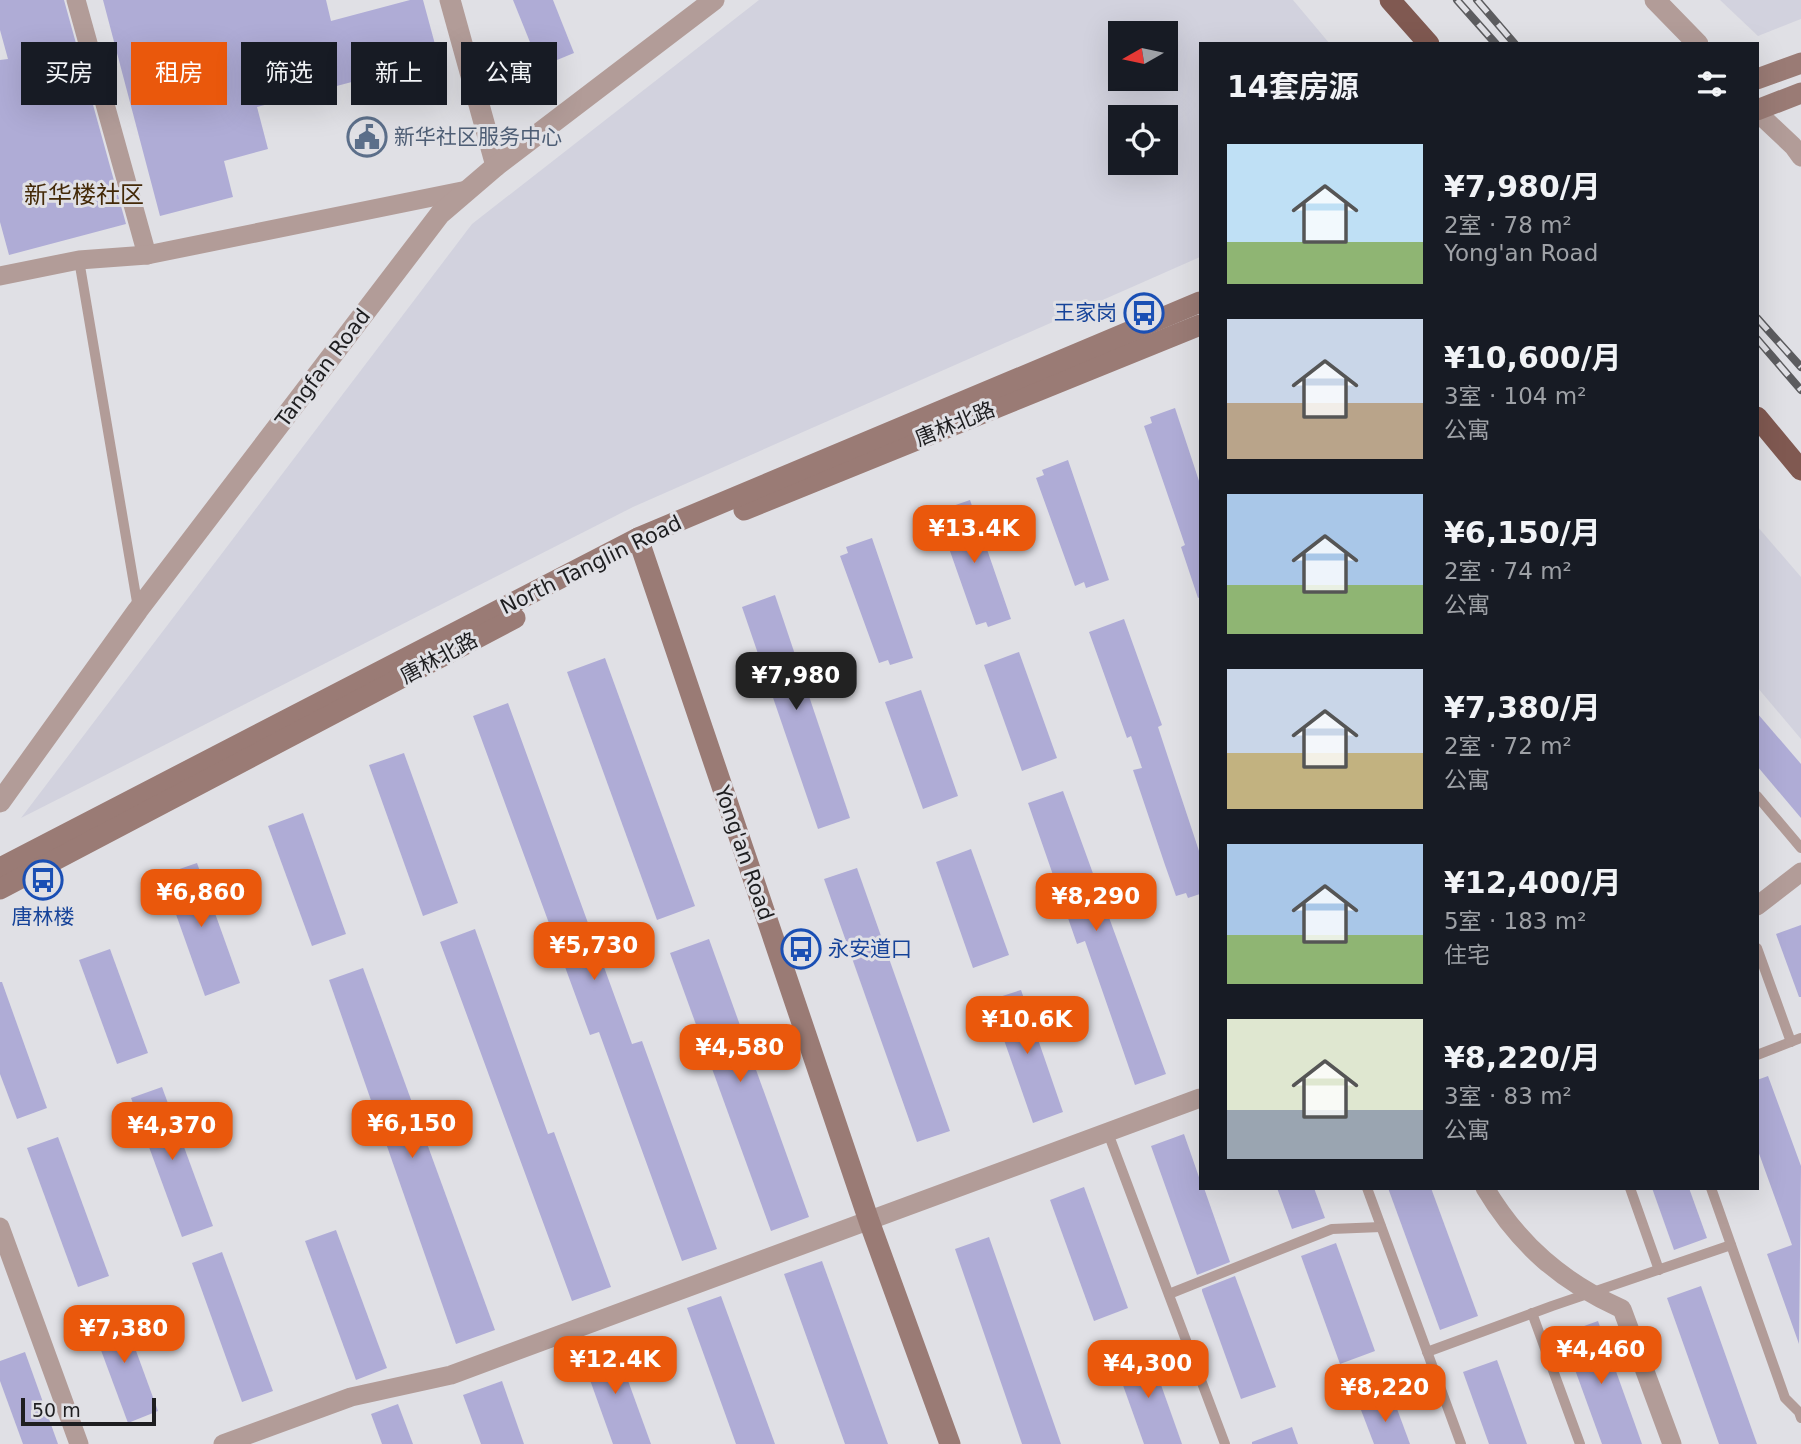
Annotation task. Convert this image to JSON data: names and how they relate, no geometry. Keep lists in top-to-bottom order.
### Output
{
  "streets": {
    "main road": ["唐林北路", "North Tanglin Road", "Yong'an Road"],
    "street": ["Tangfan Road"]
  },
  "crossings": [
    ["唐林北路", "North Tanglin Road"],
    ["唐林北路", "Yong'an Road"],
    ["North Tanglin Road", "Yong'an Road"]
  ],
  "districts": ["新华楼社区"],
  "places": {
    "public building": ["新华社区服务中心"],
    "bus stop": ["王家岗", "唐林楼", "永安道口"]
  },
  "scale_bar": "50 m",
  "north": "left",
  "page": {
    "chip": [
      "买房",
      "租房",
      "筛选",
      "新上",
      "公寓"
    ],
    "heading": "14套房源",
    "list": [
      {
        "name": "¥7,980/月",
        "note": "2室 · 78 m² · Yong'an Road"
      },
      {
        "name": "¥10,600/月",
        "note": "3室 · 104 m² · 公寓"
      },
      {
        "name": "¥6,150/月",
        "note": "2室 · 74 m² · 公寓"
      },
      {
        "name": "¥7,380/月",
        "note": "2室 · 72 m² · 公寓"
      },
      {
        "name": "¥12,400/月",
        "note": "5室 · 183 m² · 住宅"
      },
      {
        "name": "¥8,220/月",
        "note": "3室 · 83 m² · 公寓"
      }
    ],
    "price": [
      "¥13.4K",
      "¥7,980",
      "¥6,860",
      "¥8,290",
      "¥5,730",
      "¥10.6K",
      "¥4,580",
      "¥6,150",
      "¥4,370",
      "¥7,380",
      "¥4,460",
      "¥12.4K",
      "¥4,300",
      "¥8,220"
    ],
    "scale": "50 m"
  }
}
